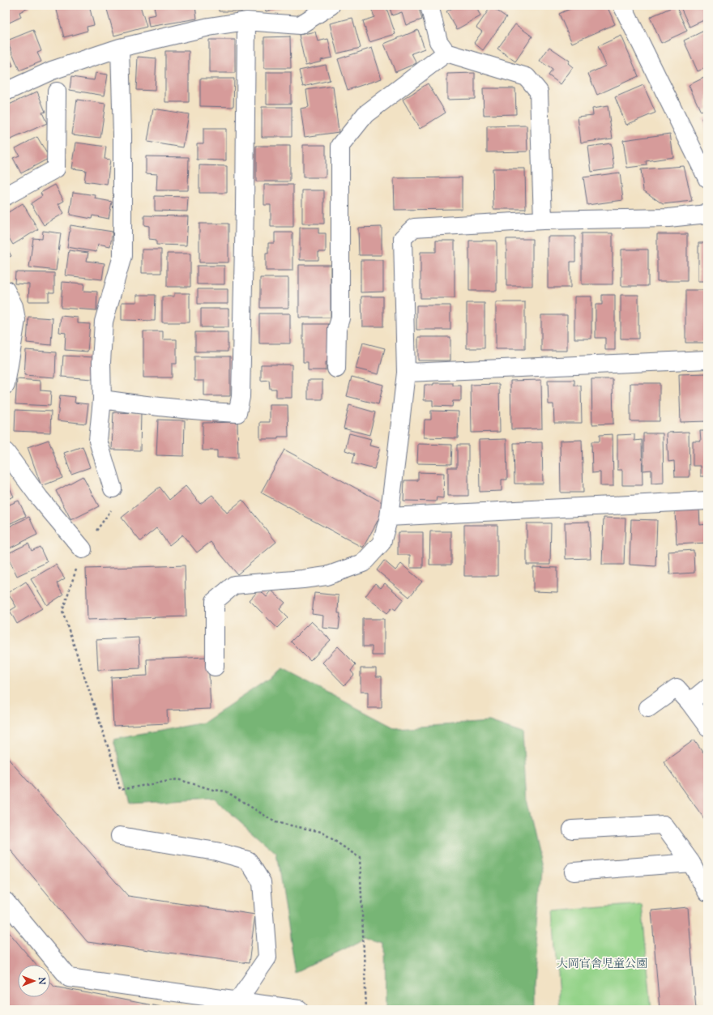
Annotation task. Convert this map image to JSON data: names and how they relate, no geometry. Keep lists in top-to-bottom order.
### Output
{
  "parks": ["大岡官舎児童公園"],
  "north": "right"
}
